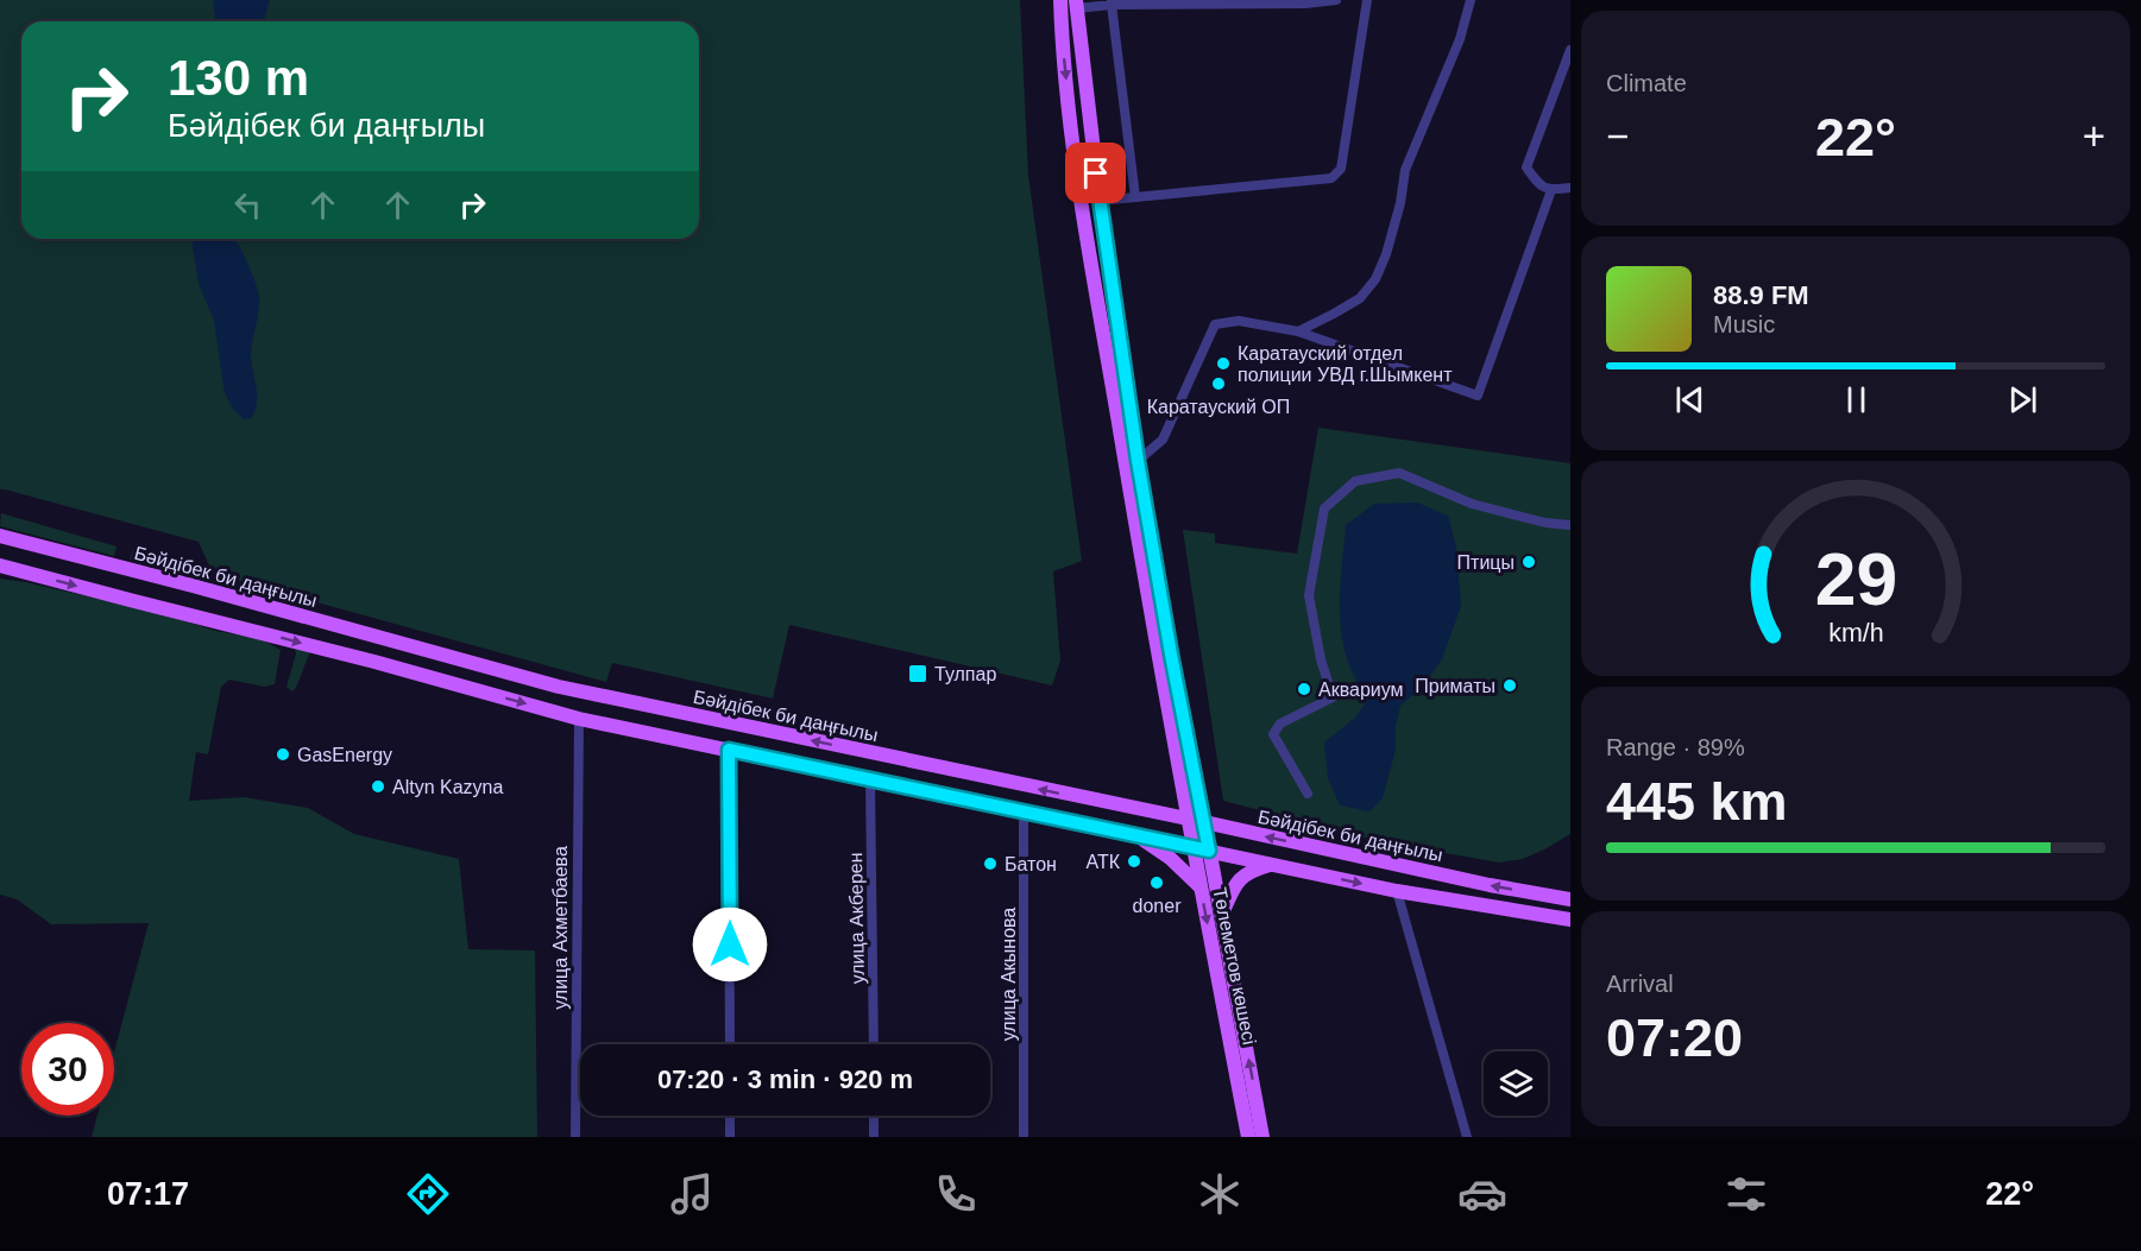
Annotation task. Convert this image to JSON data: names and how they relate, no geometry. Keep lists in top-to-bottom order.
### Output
{
  "streets": {
    "main road": ["Бәйдібек би даңғылы", "Төлеметов көшесі"],
    "street": ["улица Акберен", "улица Ахметбаева", "улица Акынова"]
  },
  "crossings": [
    ["Бәйдібек би даңғылы", "Төлеметов көшесі"]
  ],
  "places": {
    "other": [
      "Каратауский отдел полиции УВД г.Шымкент",
      "Каратауский ОП",
      "Птицы",
      "Приматы",
      "Аквариум",
      "GasEnergy",
      "Altyn Kazyna",
      "АТК",
      "Батон",
      "doner"
    ],
    "transit": ["Тулпар"]
  },
  "page": {
    "tile": [
      "Climate",
      ["Range · 89%", "445 km"],
      ["Arrival", "07:20"]
    ],
    "turn": ["130 m", "Бәйдібек би даңғылы"],
    "heat": ["−", "22°", "+"],
    "song": ["88.9 FM", "Music"],
    "limit": "30",
    "trip": "07:20 · 3 min · 920 m",
    "tabs": ["07:17", "22°"],
    "gauge": ["29", "km/h"]
  }
}
